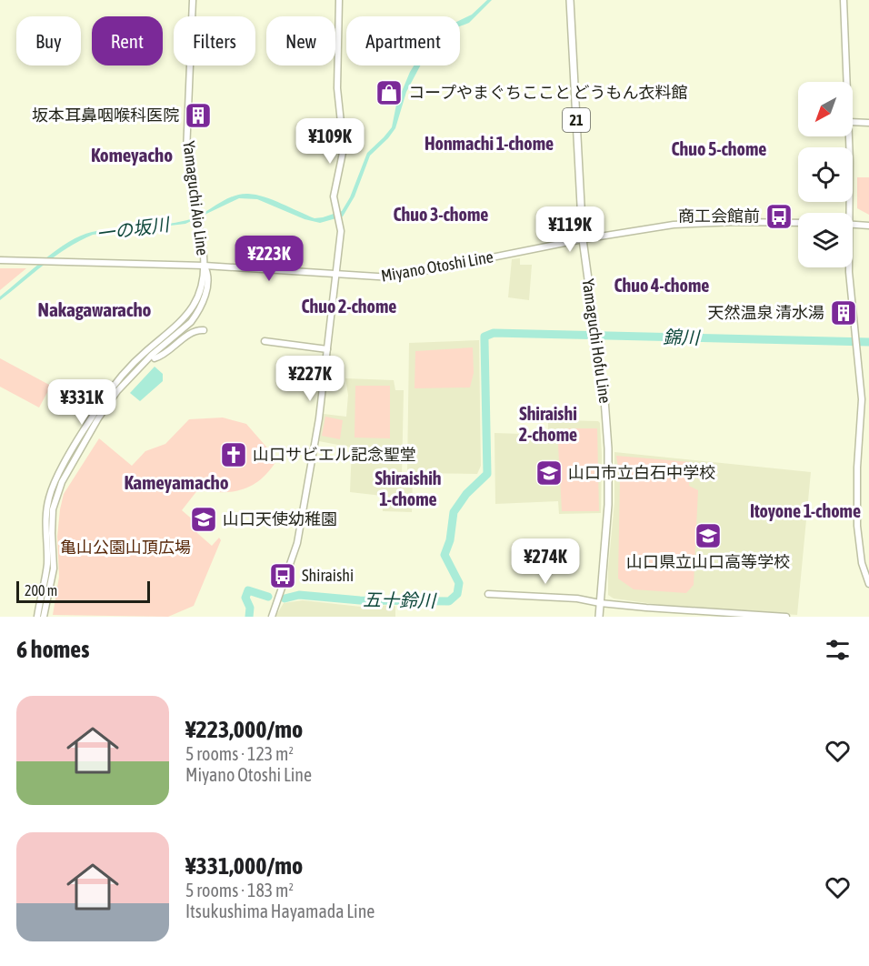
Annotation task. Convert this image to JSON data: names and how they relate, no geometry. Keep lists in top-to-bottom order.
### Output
{
  "streets": {
    "main road": [
      "21",
      "Yamaguchi Aio Line",
      "Miyano Otoshi Line",
      "Yamaguchi Hofu Line"
    ]
  },
  "crossings": [
    ["Yamaguchi Aio Line", "Miyano Otoshi Line"],
    ["Miyano Otoshi Line", "Yamaguchi Hofu Line"]
  ],
  "districts": [
    "Honmachi 1-chome",
    "Chuo 5-chome",
    "Komeyacho",
    "Chuo 3-chome",
    "Chuo 4-chome",
    "Chuo 2-chome",
    "Nakagawaracho",
    "Shiraishi 2-chome",
    "Shiraishih 1-chome",
    "Kameyamacho",
    "Itoyone 1-chome"
  ],
  "water": ["一の坂川", "錦川", "五十鈴川"],
  "parks": ["亀山公園山頂広場"],
  "places": {
    "shop": ["コープやまぐちここと どうもん衣料館"],
    "building": ["坂本耳鼻咽喉科医院", "天然温泉 清水湯"],
    "bus stop": ["商工会館前", "Shiraishi"],
    "church": ["山口サビエル記念聖堂"],
    "school or university": ["山口市立白石中学校", "山口天使幼稚園", "山口県立山口高等学校"]
  },
  "scale_bar": "200 m",
  "north": "bottom left",
  "page": {
    "chip": [
      "Buy",
      "Rent",
      "Filters",
      "New",
      "Apartment"
    ],
    "price": [
      "¥109K",
      "¥119K",
      "¥223K",
      "¥227K",
      "¥331K",
      "¥274K"
    ],
    "scale": "200 m",
    "heading": "6 homes",
    "list": [
      {
        "name": "¥223,000/mo",
        "note": "5 rooms · 123 m² · Miyano Otoshi Line"
      },
      {
        "name": "¥331,000/mo",
        "note": "5 rooms · 183 m² · Itsukushima Hayamada Line"
      }
    ]
  }
}
